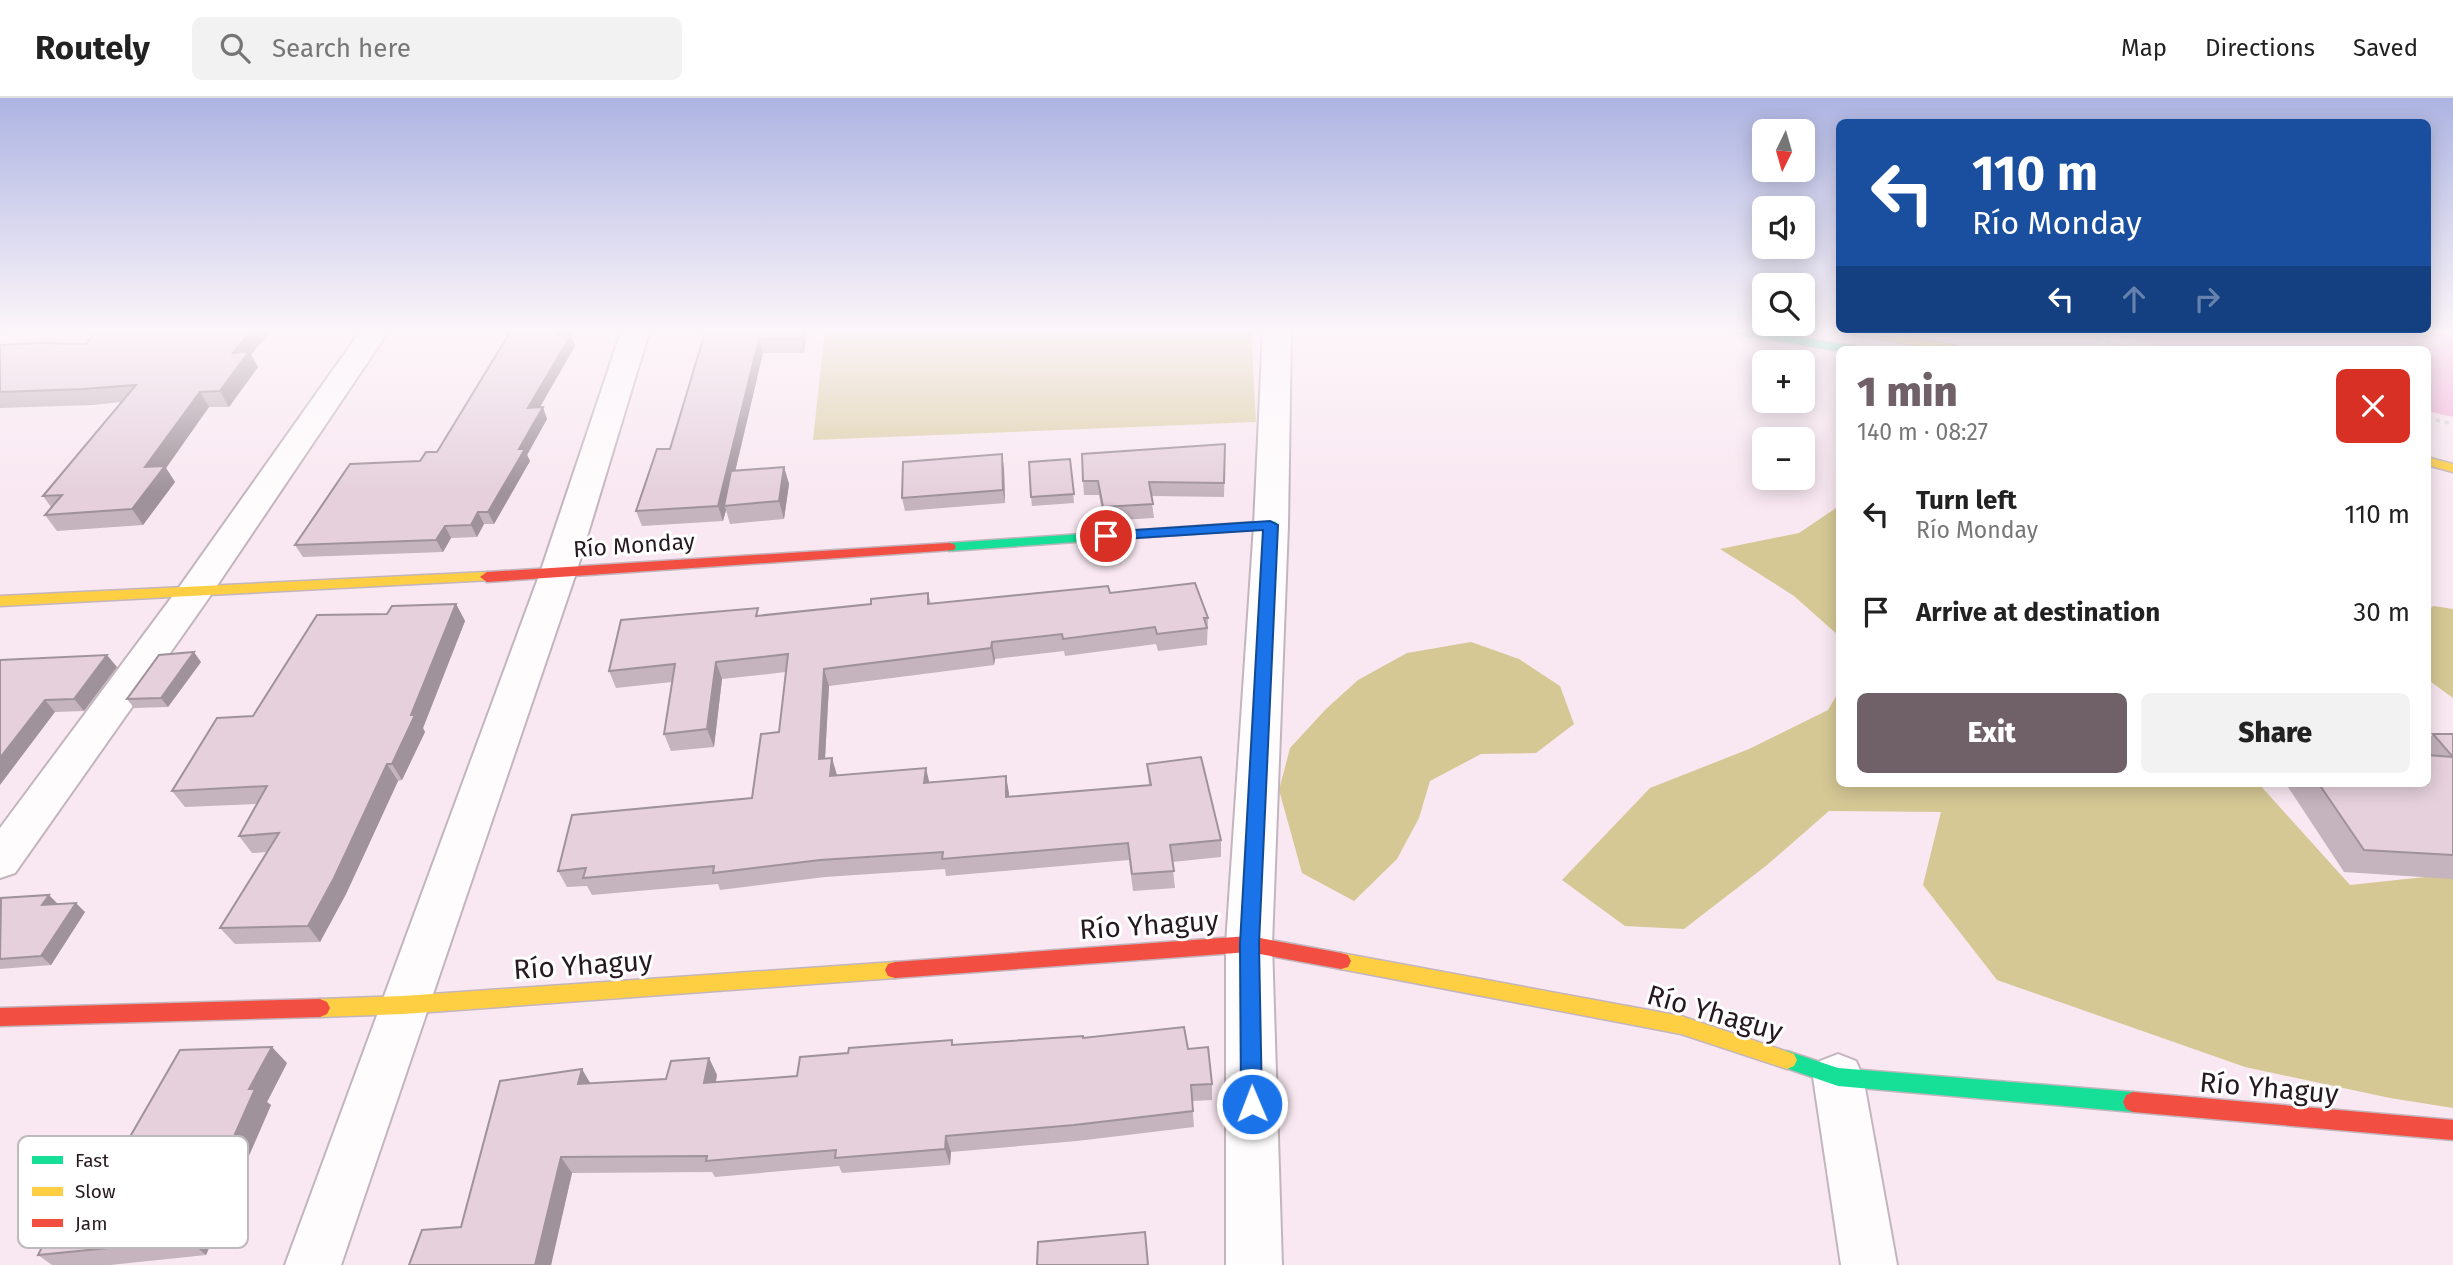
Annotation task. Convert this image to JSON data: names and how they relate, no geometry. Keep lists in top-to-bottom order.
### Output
{
  "streets": {
    "street": ["Río Monday", "Río Yhaguy"]
  },
  "legend": ["Fast", "Slow", "Jam"],
  "north": "bottom",
  "page": {
    "header": "Routely",
    "search": "Search here",
    "nav": ["Map", "Directions", "Saved"],
    "map_buttons": ["+", "−"],
    "turn": ["110 m", "Río Monday"],
    "heading": ["1 min", "140 m · 08:27"],
    "list": [
      {
        "name": "Turn left",
        "note": "Río Monday",
        "value": "110 m"
      },
      {
        "name": "Arrive at destination",
        "value": "30 m"
      }
    ],
    "buttons": ["Exit", "Share"]
  }
}
